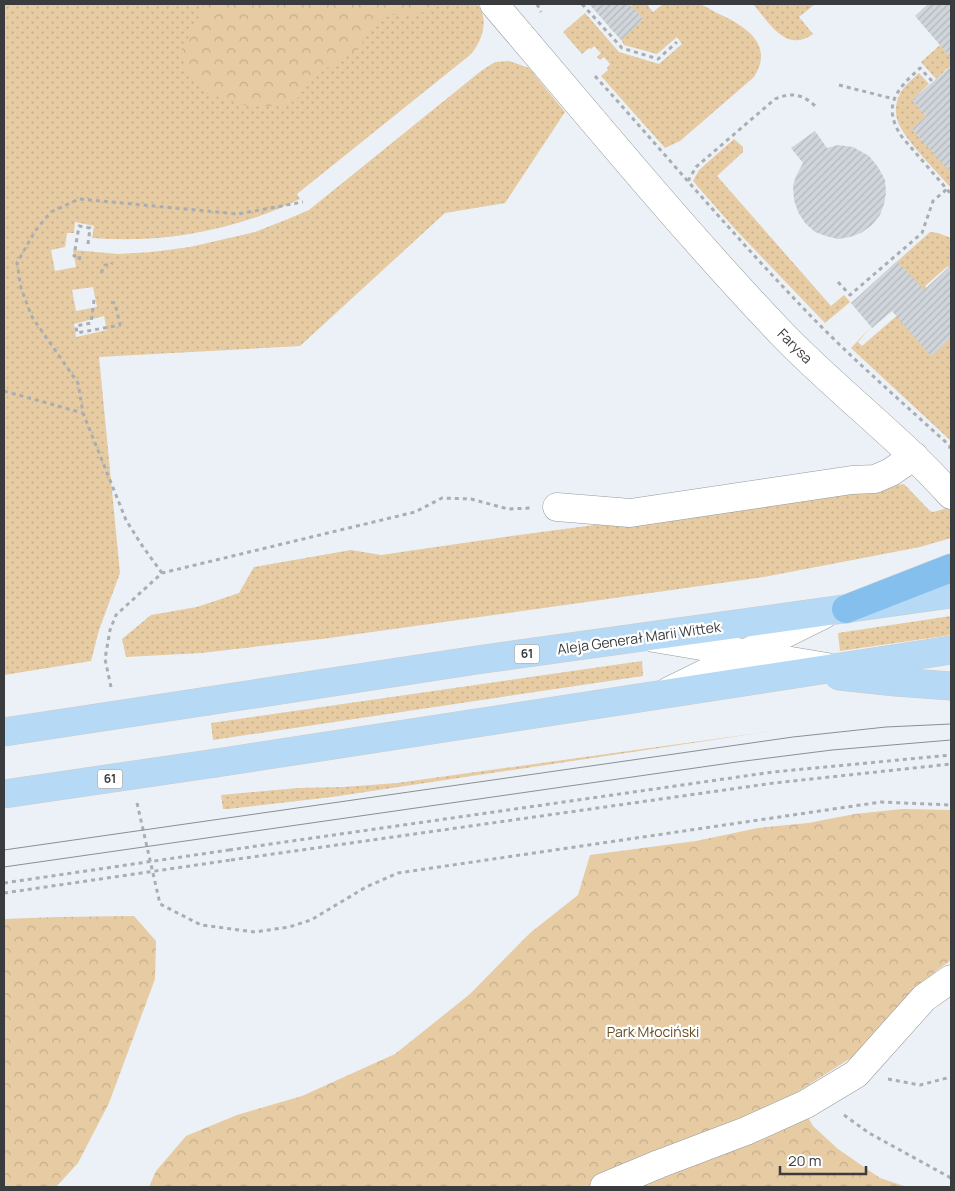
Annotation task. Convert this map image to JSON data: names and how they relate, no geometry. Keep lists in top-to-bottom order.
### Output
{
  "streets": {
    "main road": ["Aleja Generał Marii Wittek", "61"],
    "lane": ["Farysa"]
  },
  "parks": ["Park Młociński"],
  "scale_bar": "20 m"
}
